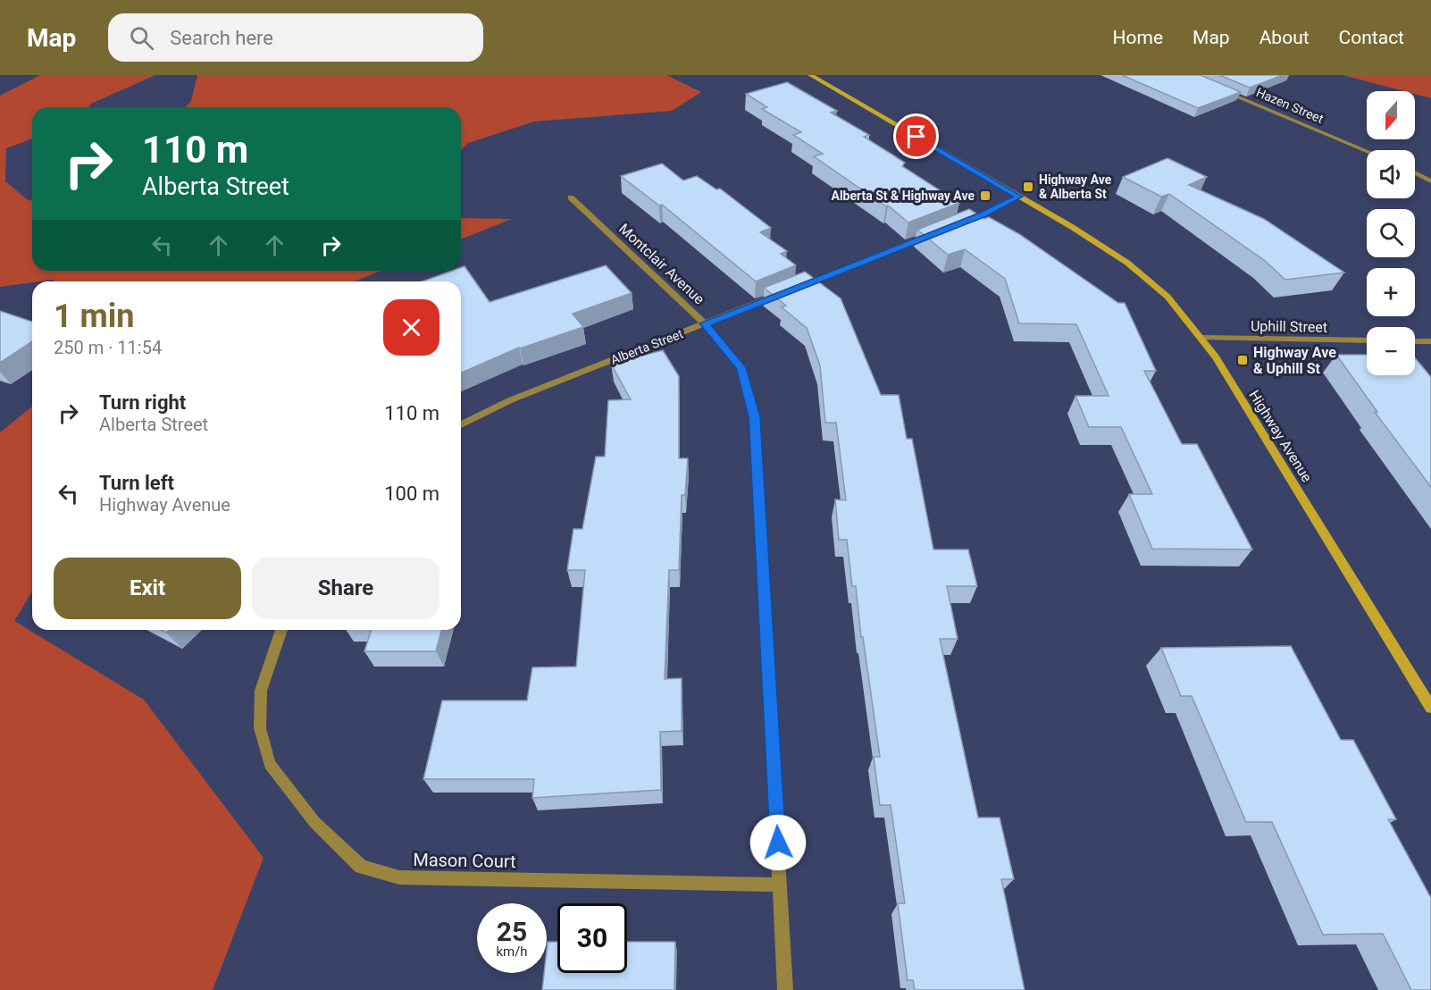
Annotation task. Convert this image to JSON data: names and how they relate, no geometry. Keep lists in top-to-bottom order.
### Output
{
  "streets": {
    "main road": ["Highway Avenue"],
    "street": [
      "Hazen Street",
      "Montclair Avenue",
      "Uphill Street",
      "Alberta Street",
      "Mason Court"
    ]
  },
  "crossings": [
    ["Montclair Avenue", "Alberta Street"],
    ["Montclair Avenue", "Mason Court"],
    ["Uphill Street", "Highway Avenue"]
  ],
  "places": {
    "transit": ["Highway Ave & Alberta St", "Alberta St & Highway Ave", "Highway Ave & Uphill St"]
  },
  "north": "bottom",
  "page": {
    "header": "Map",
    "search": "Search here",
    "nav": [
      "Home",
      "Map",
      "About",
      "Contact"
    ],
    "map_buttons": ["+", "−"],
    "turn": ["110 m", "Alberta Street"],
    "heading": ["1 min", "250 m · 11:54"],
    "list": [
      {
        "name": "Turn right",
        "note": "Alberta Street",
        "value": "110 m"
      },
      {
        "name": "Turn left",
        "note": "Highway Avenue",
        "value": "100 m"
      }
    ],
    "buttons": ["Exit", "Share"],
    "speed": "25 km/h",
    "limit": "30"
  }
}
